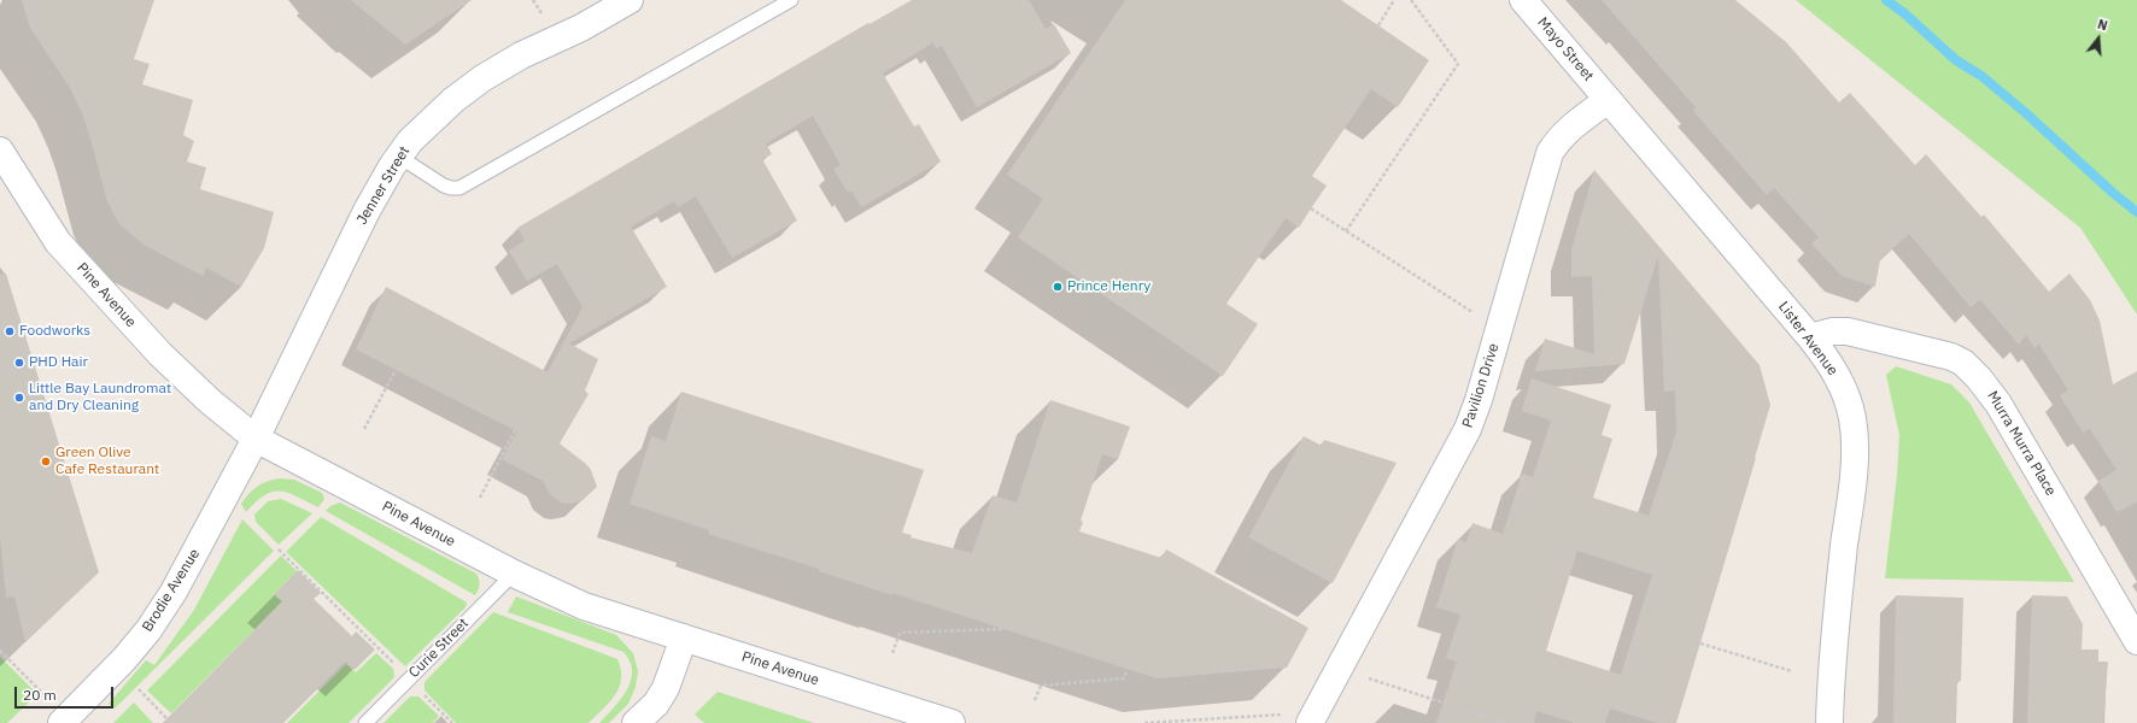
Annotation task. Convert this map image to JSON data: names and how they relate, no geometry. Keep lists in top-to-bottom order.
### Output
{
  "streets": {
    "street": [
      "Mayo Street",
      "Jenner Street",
      "Pine Avenue",
      "Lister Avenue",
      "Pavilion Drive",
      "Murra Murra Place",
      "Brodie Avenue"
    ],
    "lane": ["Curie Street"]
  },
  "crossings": [
    ["Mayo Street", "Lister Avenue"],
    ["Mayo Street", "Pavilion Drive"],
    ["Jenner Street", "Pine Avenue"],
    ["Jenner Street", "Brodie Avenue"],
    ["Pine Avenue", "Brodie Avenue"],
    ["Pine Avenue", "Curie Street"],
    ["Lister Avenue", "Pavilion Drive"],
    ["Lister Avenue", "Murra Murra Place"]
  ],
  "places": [
    "Prince Henry",
    "Foodworks",
    "PHD Hair",
    "Little Bay Laundromat and Dry Cleaning",
    "Green Olive Cafe Restaurant"
  ],
  "scale_bar": "20 m",
  "north": "top"
}
